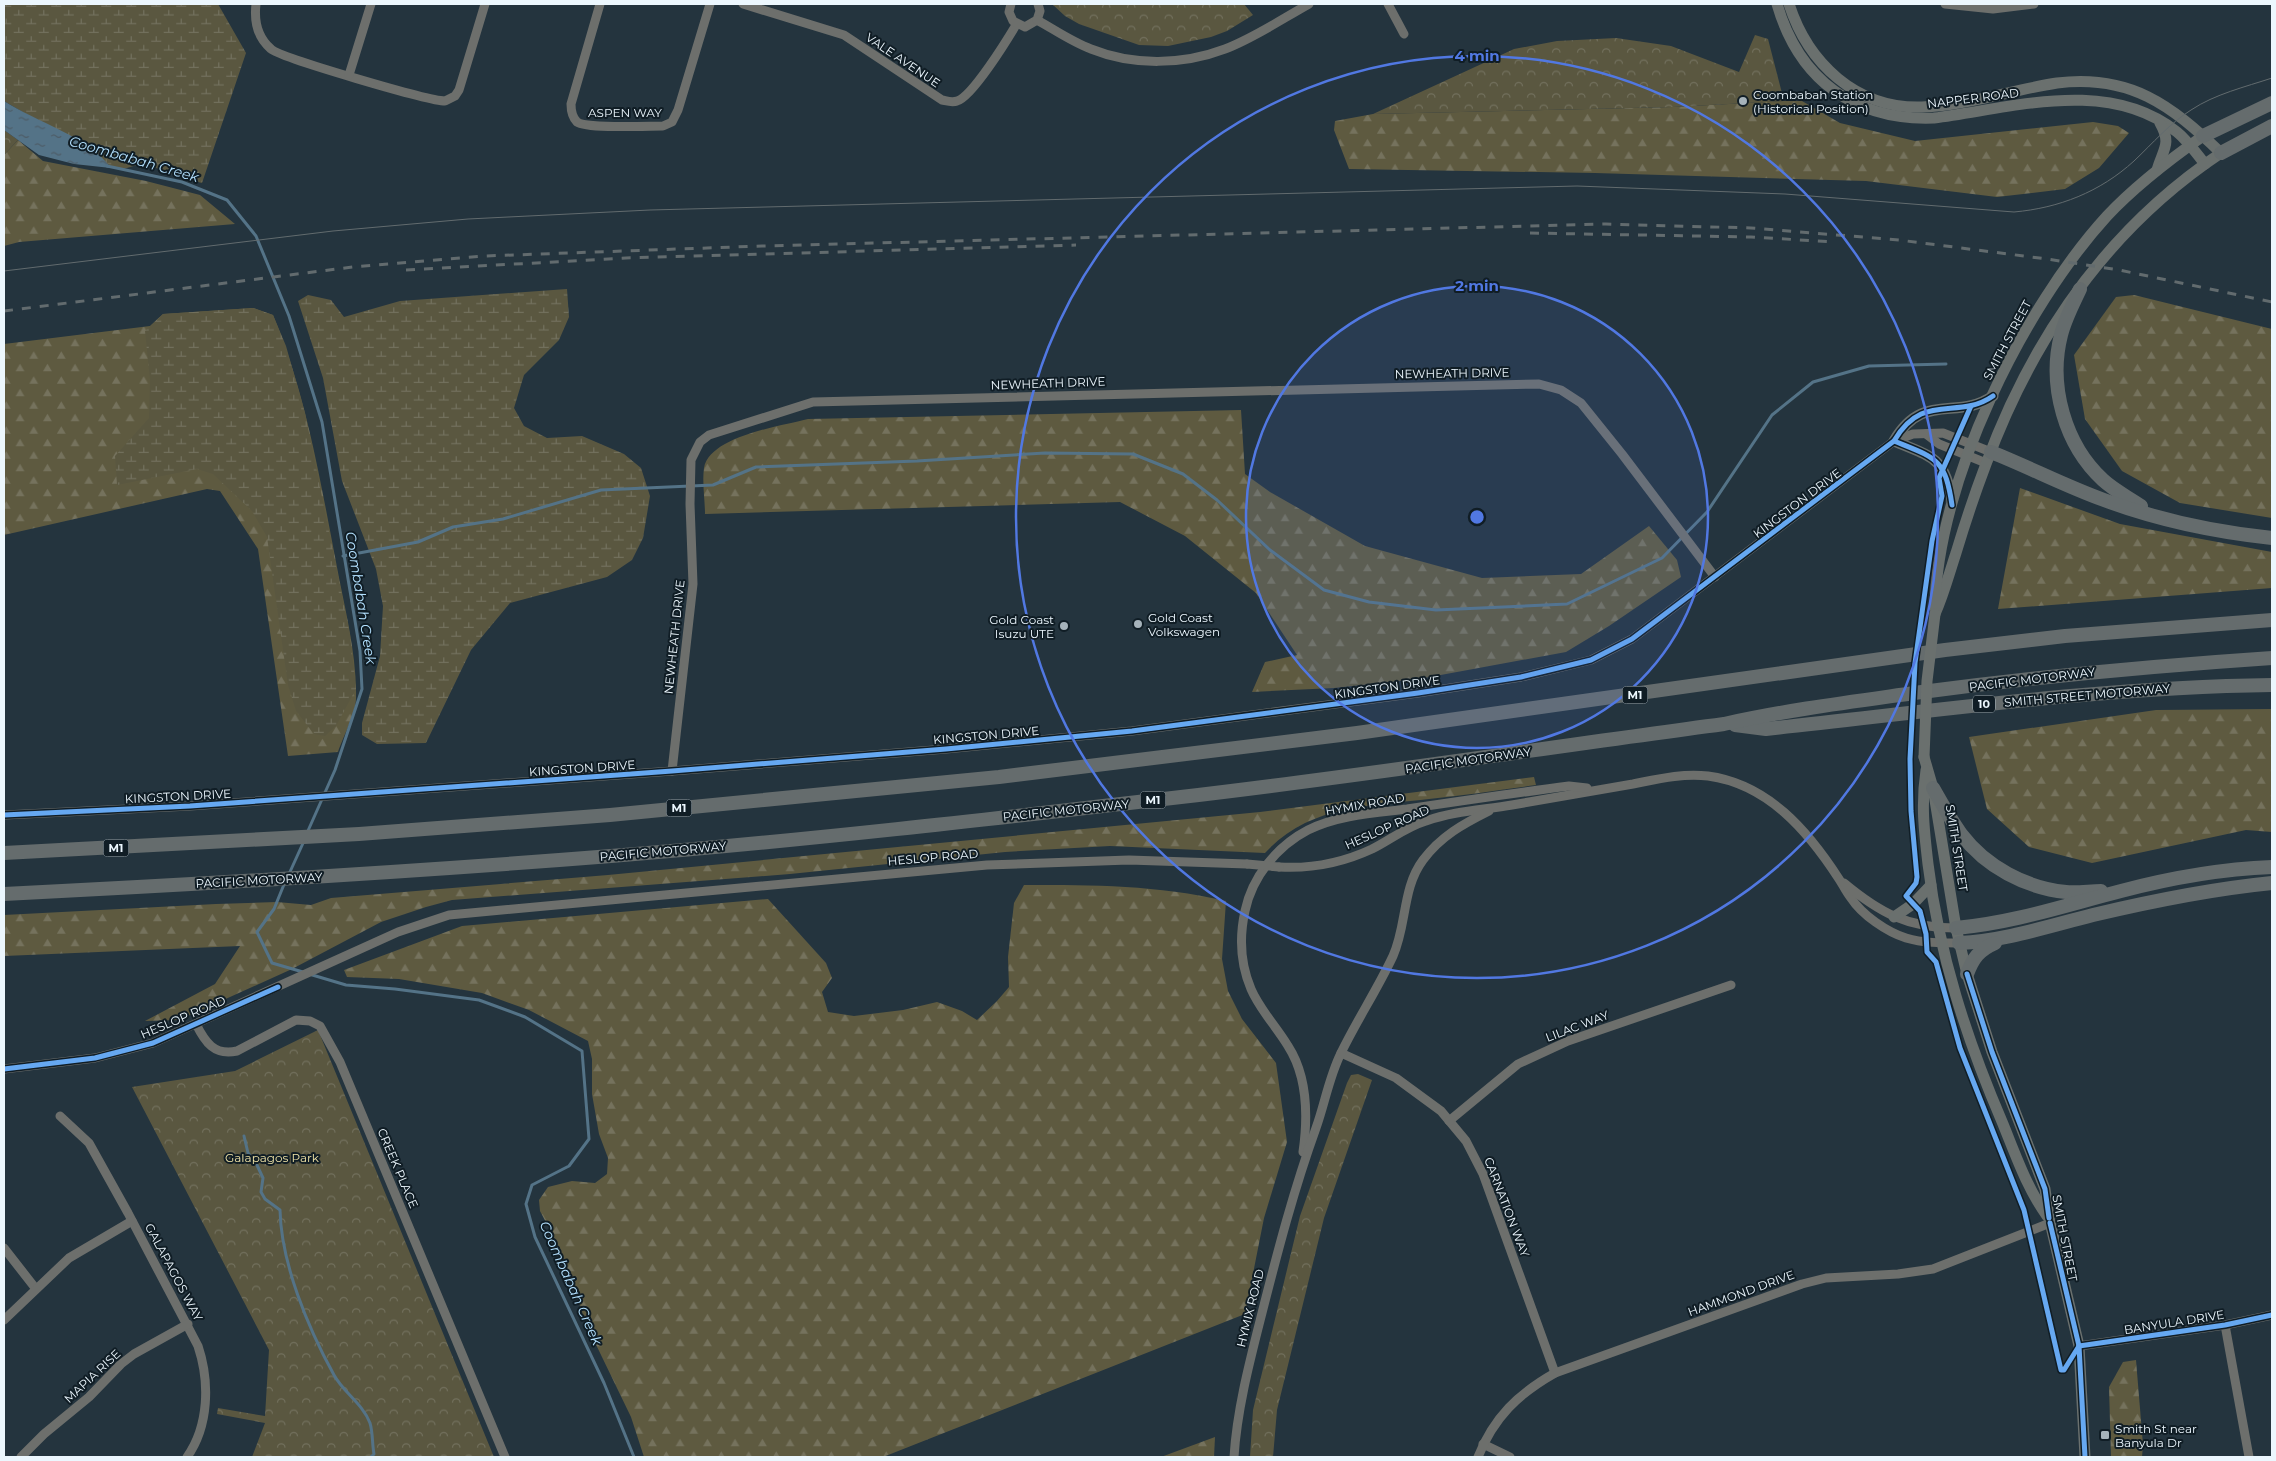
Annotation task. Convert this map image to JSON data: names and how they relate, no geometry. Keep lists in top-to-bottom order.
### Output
{
  "streets": {
    "highway": [
      "PACIFIC MOTORWAY",
      "M1",
      "SMITH STREET MOTORWAY",
      "10"
    ],
    "main road": ["NAPPER ROAD", "SMITH STREET"],
    "street": [
      "VALE AVENUE",
      "ASPEN WAY",
      "NEWHEATH DRIVE",
      "KINGSTON DRIVE",
      "HYMIX ROAD",
      "HESLOP ROAD",
      "LILAC WAY",
      "CREEK PLACE",
      "CARNATION WAY",
      "GALAPAGOS WAY",
      "HAMMOND DRIVE",
      "BANYULA DRIVE",
      "MAPIA RISE"
    ]
  },
  "crossings": [
    ["NAPPER ROAD", "SMITH STREET"],
    ["SMITH STREET", "KINGSTON DRIVE"],
    ["SMITH STREET", "HESLOP ROAD"],
    ["SMITH STREET", "HAMMOND DRIVE"],
    ["SMITH STREET", "BANYULA DRIVE"],
    ["NEWHEATH DRIVE", "KINGSTON DRIVE"],
    ["PACIFIC MOTORWAY", "SMITH STREET MOTORWAY"],
    ["HYMIX ROAD", "HESLOP ROAD"],
    ["HYMIX ROAD", "CARNATION WAY"],
    ["HESLOP ROAD", "CREEK PLACE"],
    ["LILAC WAY", "CARNATION WAY"],
    ["CARNATION WAY", "HAMMOND DRIVE"],
    ["GALAPAGOS WAY", "MAPIA RISE"]
  ],
  "water": ["Coombabah Creek"],
  "parks": ["Galapagos Park"],
  "places": {
    "other": ["Coombabah Station (Historical Position)", "Gold Coast Volkswagen", "Gold Coast Isuzu UTE"],
    "transit": ["Smith St near Banyula Dr"]
  },
  "rings": ["4 min", "2 min"]
}
